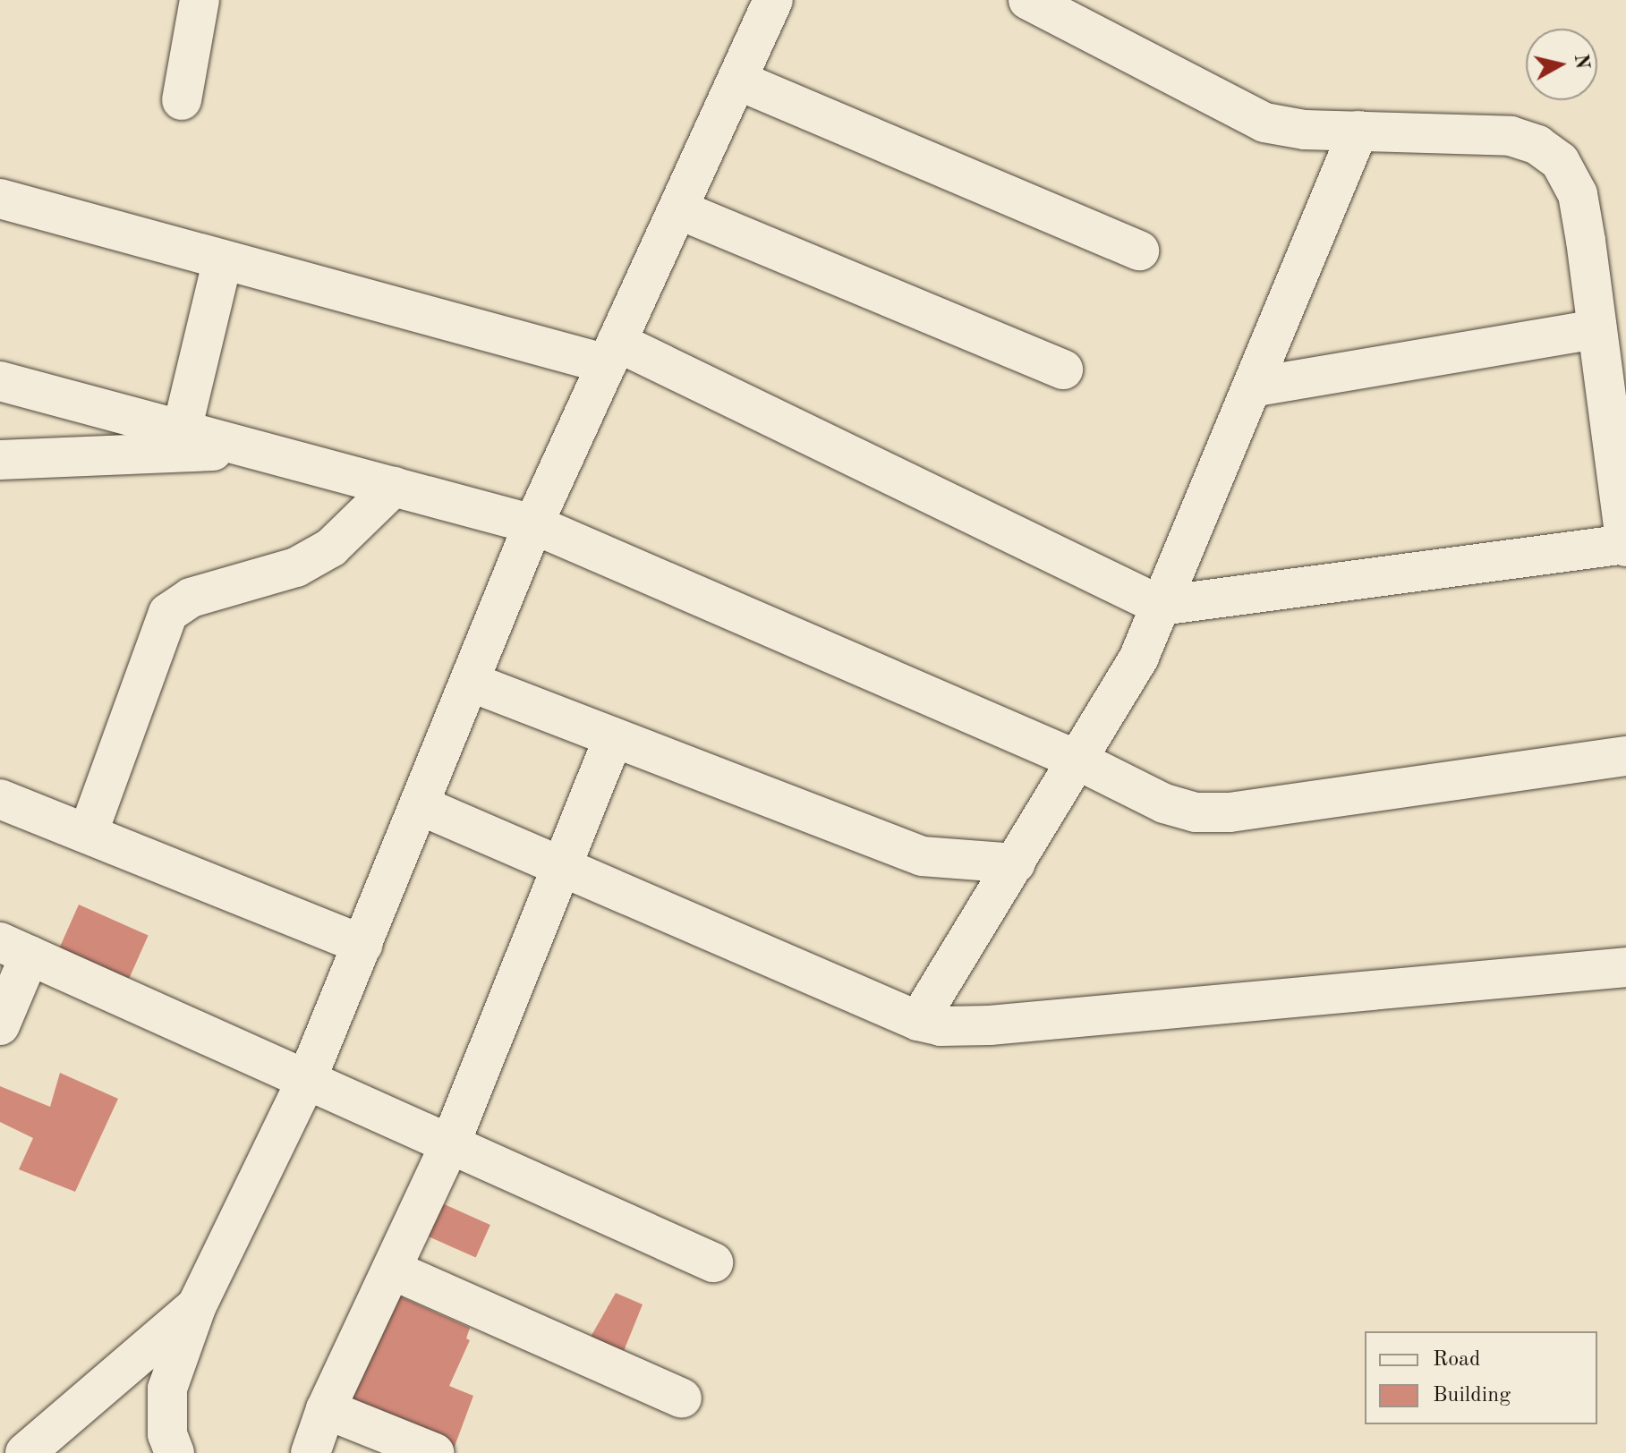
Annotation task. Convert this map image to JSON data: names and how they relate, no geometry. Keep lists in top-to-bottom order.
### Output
{
  "legend": ["Road", "Building"],
  "north": "right"
}
